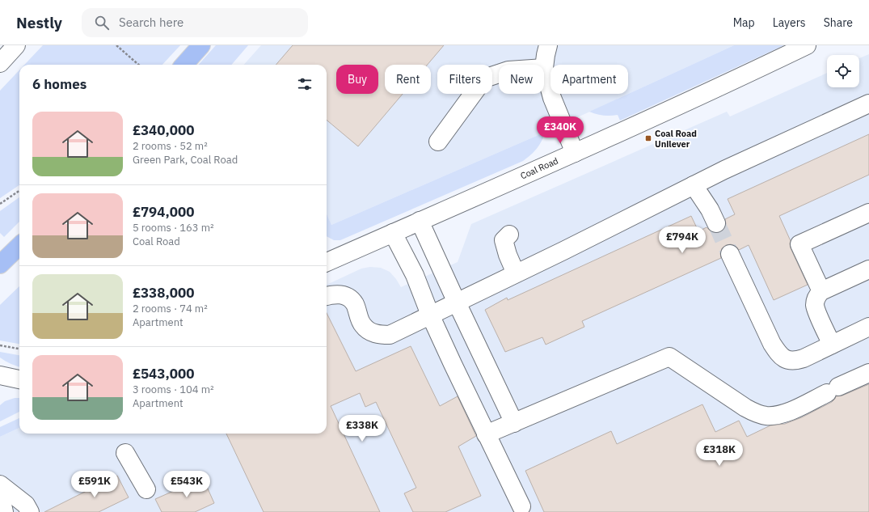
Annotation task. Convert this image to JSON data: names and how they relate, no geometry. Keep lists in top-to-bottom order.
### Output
{
  "streets": {
    "street": ["Coal Road"]
  },
  "places": {
    "transit": ["Coal Road Unilever"]
  },
  "page": {
    "header": "Nestly",
    "search": "Search here",
    "nav": ["Map", "Layers", "Share"],
    "chip": [
      "Buy",
      "Rent",
      "Filters",
      "New",
      "Apartment"
    ],
    "heading": "6 homes",
    "list": [
      {
        "name": "£340,000",
        "note": "2 rooms · 52 m² · Green Park, Coal Road"
      },
      {
        "name": "£794,000",
        "note": "5 rooms · 163 m² · Coal Road"
      },
      {
        "name": "£338,000",
        "note": "2 rooms · 74 m² · Apartment"
      },
      {
        "name": "£543,000",
        "note": "3 rooms · 104 m² · Apartment"
      }
    ],
    "price": [
      "£340K",
      "£794K",
      "£338K",
      "£318K",
      "£591K",
      "£543K"
    ]
  }
}
